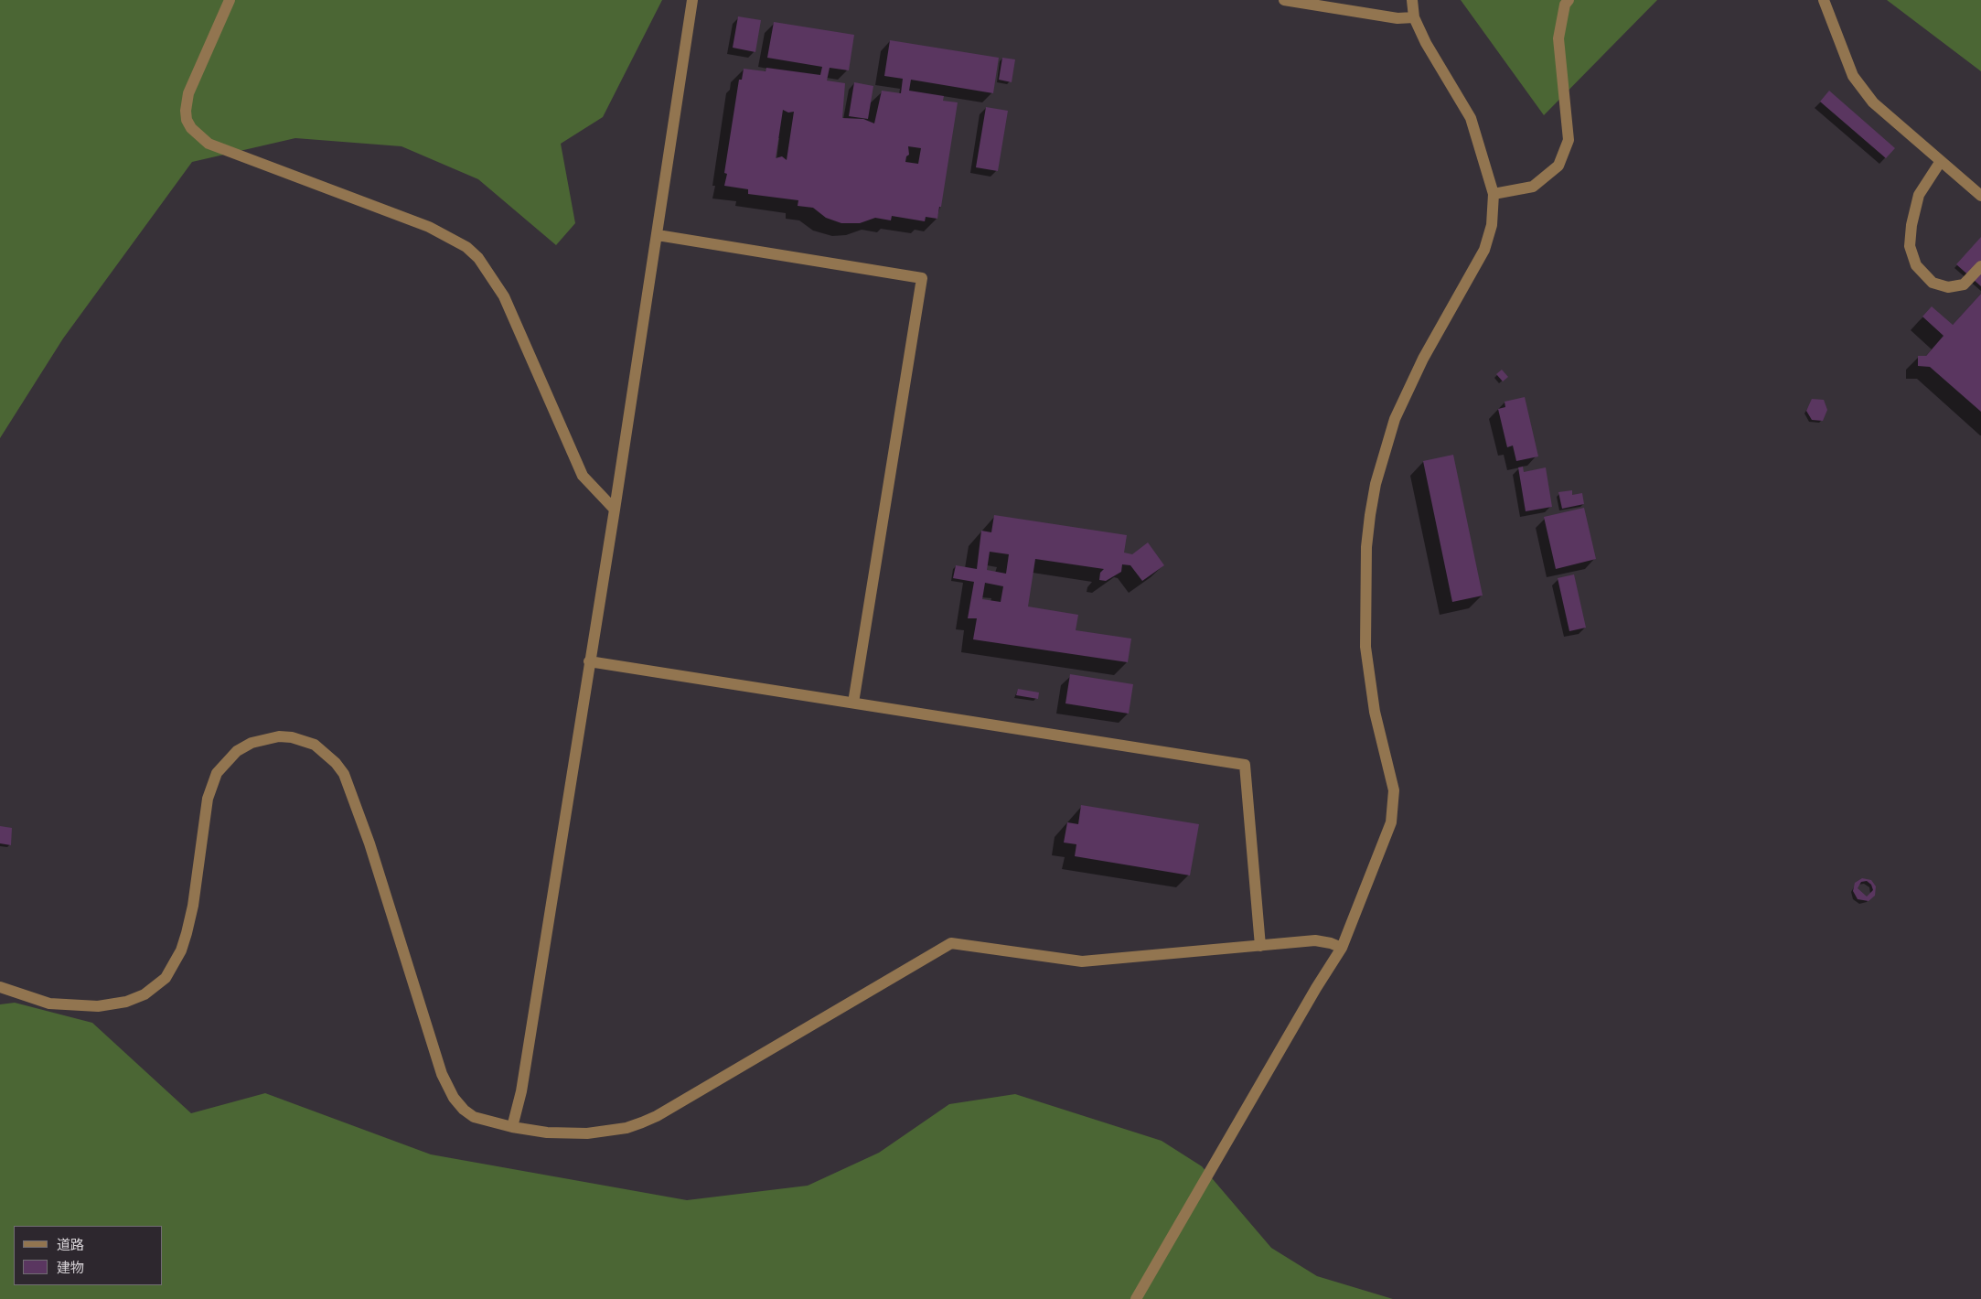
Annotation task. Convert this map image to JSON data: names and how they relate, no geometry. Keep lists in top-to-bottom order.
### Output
{
  "legend": ["道路", "建物"]
}
